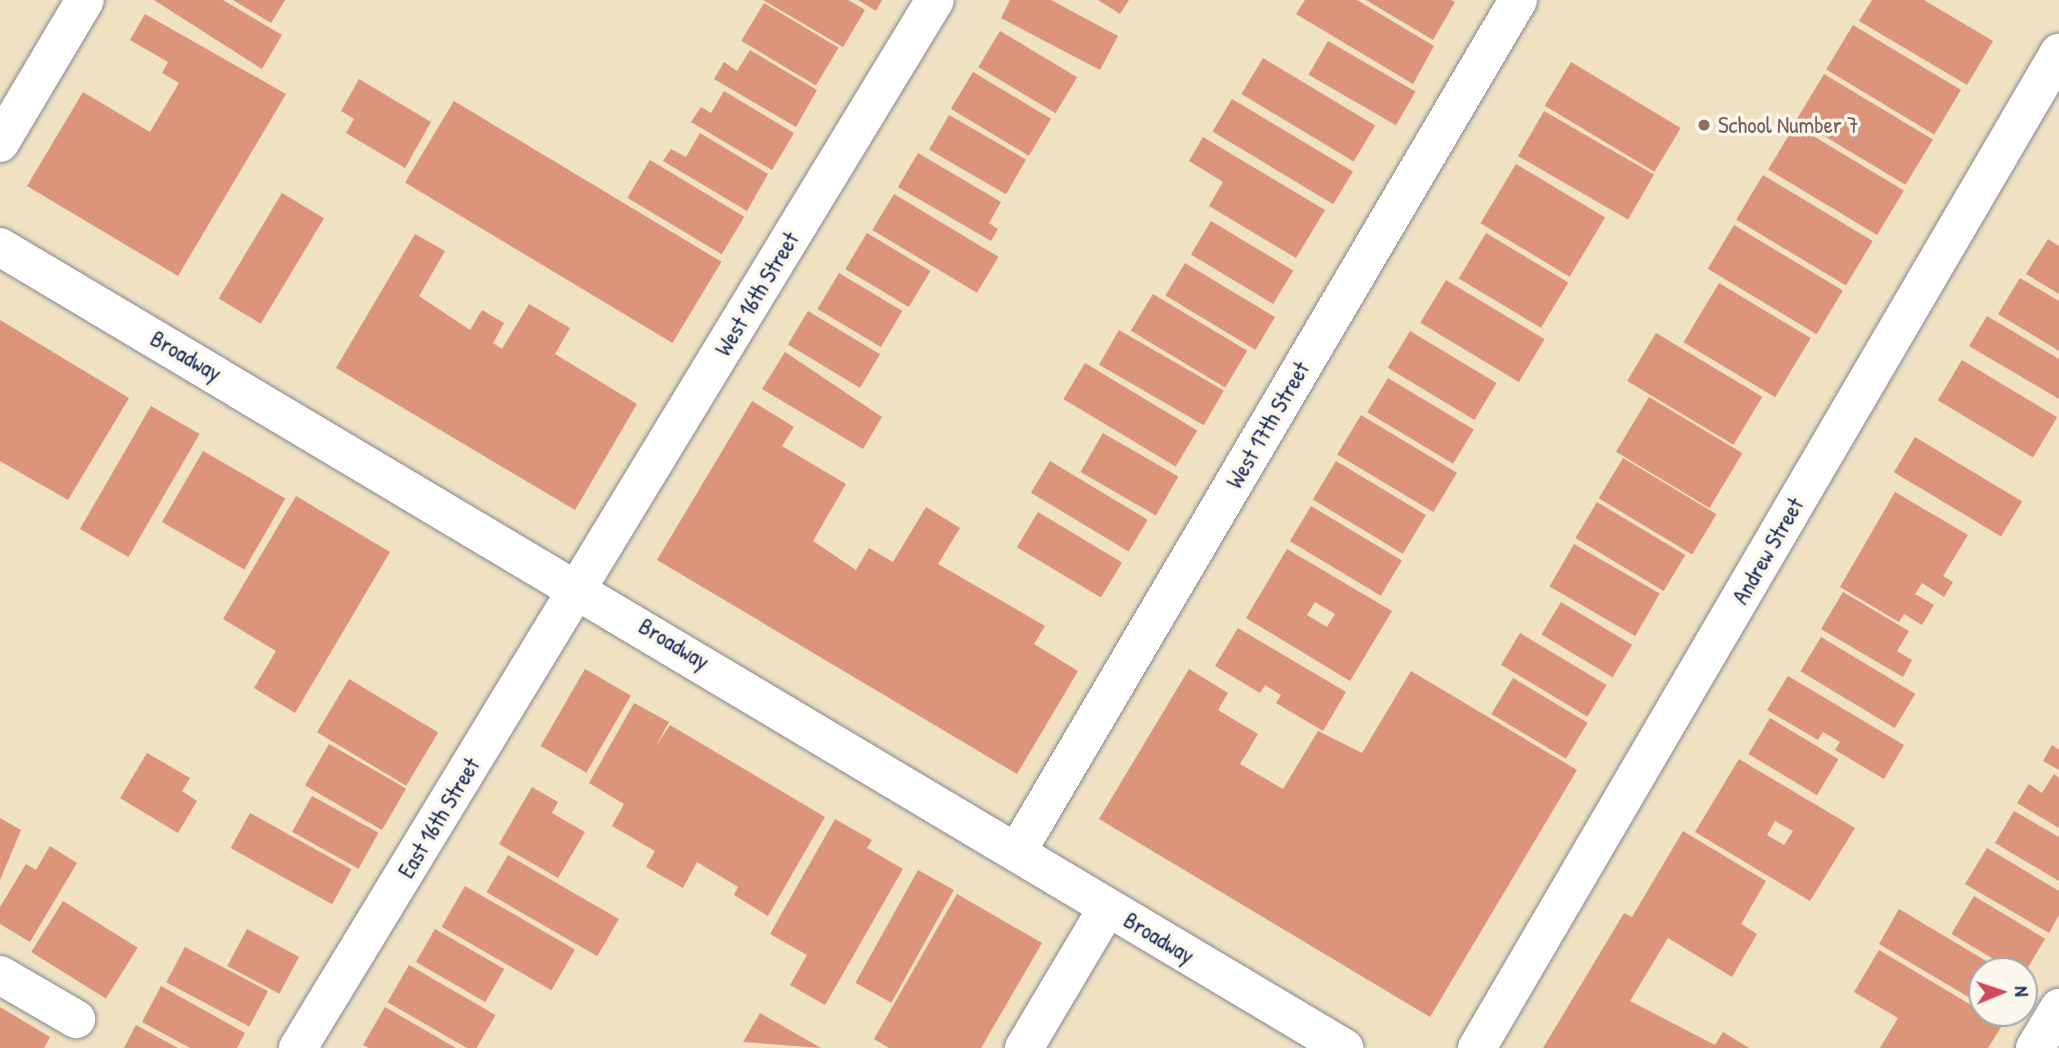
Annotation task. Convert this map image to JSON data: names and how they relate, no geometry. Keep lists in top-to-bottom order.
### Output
{
  "streets": {
    "street": [
      "West 16th Street",
      "Broadway",
      "West 17th Street",
      "Andrew Street",
      "East 16th Street"
    ]
  },
  "crossings": [
    ["West 16th Street", "Broadway"],
    ["West 16th Street", "East 16th Street"],
    ["Broadway", "West 17th Street"],
    ["Broadway", "East 16th Street"]
  ],
  "places": ["School Number 7"],
  "north": "right"
}
